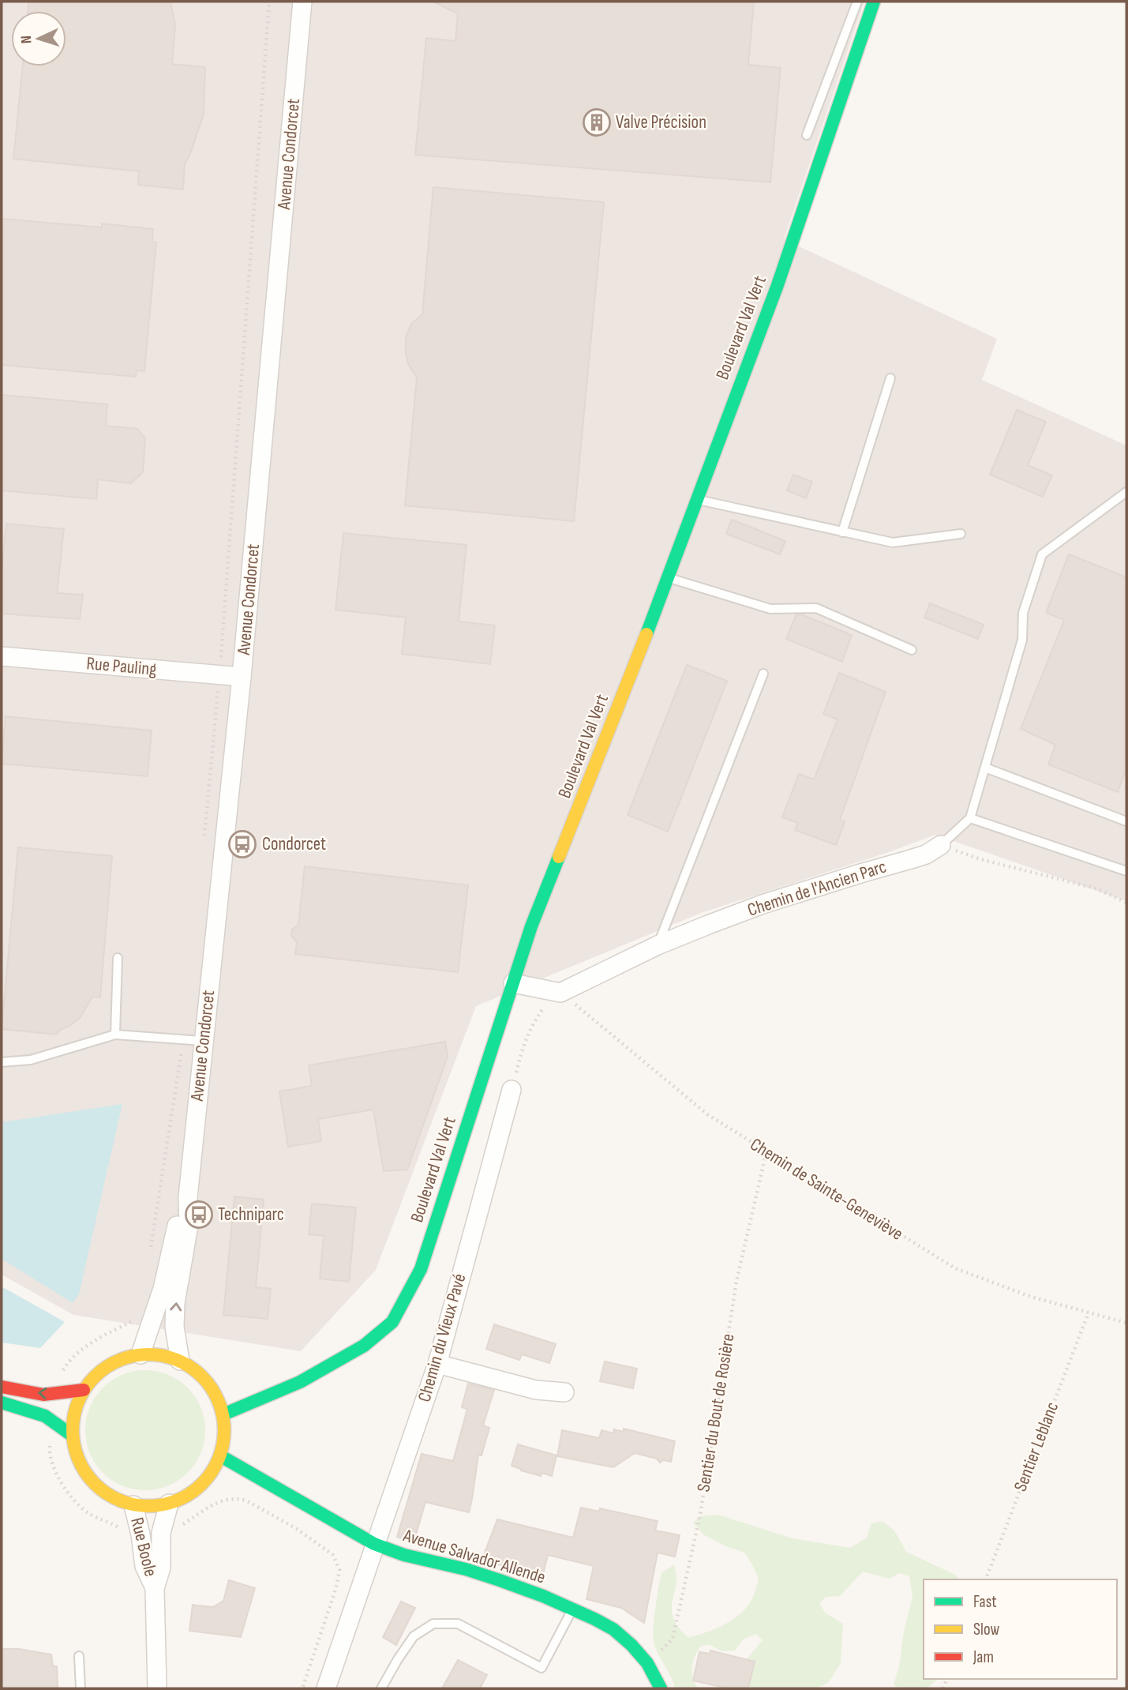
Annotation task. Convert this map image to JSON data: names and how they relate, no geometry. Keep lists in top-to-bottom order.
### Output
{
  "streets": {
    "street": [
      "Avenue Condorcet",
      "Boulevard Val Vert",
      "Rue Pauling",
      "Chemin de l'Ancien Parc",
      "Chemin du Vieux Pavé",
      "Rue Boole",
      "Avenue Salvador Allende"
    ],
    "path": ["Chemin de Sainte-Geneviève", "Sentier du Bout de Rosière", "Sentier Leblanc"]
  },
  "crossings": [
    ["Avenue Condorcet", "Boulevard Val Vert"],
    ["Avenue Condorcet", "Rue Pauling"],
    ["Avenue Condorcet", "Rue Boole"],
    ["Avenue Condorcet", "Avenue Salvador Allende"],
    ["Boulevard Val Vert", "Rue Boole"],
    ["Boulevard Val Vert", "Avenue Salvador Allende"],
    ["Chemin de l'Ancien Parc", "Chemin de Sainte-Geneviève"],
    ["Chemin de Sainte-Geneviève", "Sentier du Bout de Rosière"],
    ["Chemin de Sainte-Geneviève", "Sentier Leblanc"],
    ["Chemin du Vieux Pavé", "Avenue Salvador Allende"],
    ["Sentier du Bout de Rosière", "Avenue Salvador Allende"],
    ["Rue Boole", "Avenue Salvador Allende"]
  ],
  "places": {
    "building": ["Valve Précision"],
    "bus stop": ["Condorcet", "Techniparc"]
  },
  "legend": ["Fast", "Slow", "Jam"],
  "north": "left"
}
